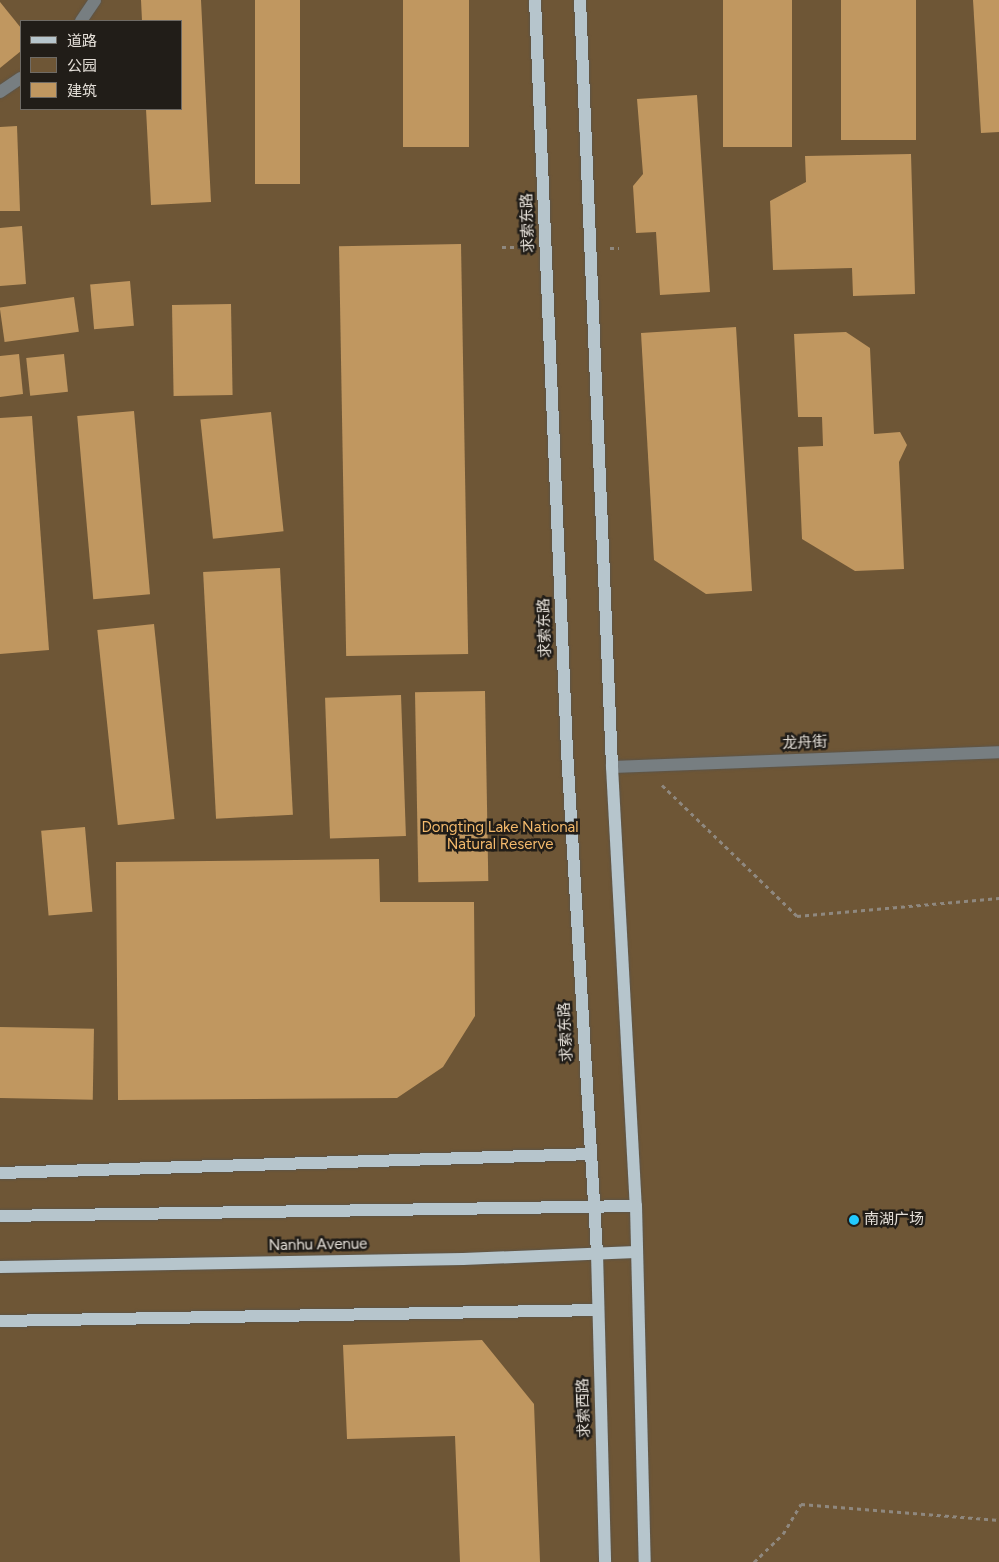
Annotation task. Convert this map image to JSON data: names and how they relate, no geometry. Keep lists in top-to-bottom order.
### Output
{
  "streets": {
    "main road": ["求索东路", "Nanhu Avenue", "求索西路"],
    "street": ["龙舟街"]
  },
  "crossings": [
    ["求索东路", "Nanhu Avenue"],
    ["求索东路", "求索西路"],
    ["Nanhu Avenue", "求索西路"]
  ],
  "parks": ["Dongting Lake National Natural Reserve"],
  "places": ["南湖广场"],
  "legend": ["道路", "公园", "建筑"]
}
